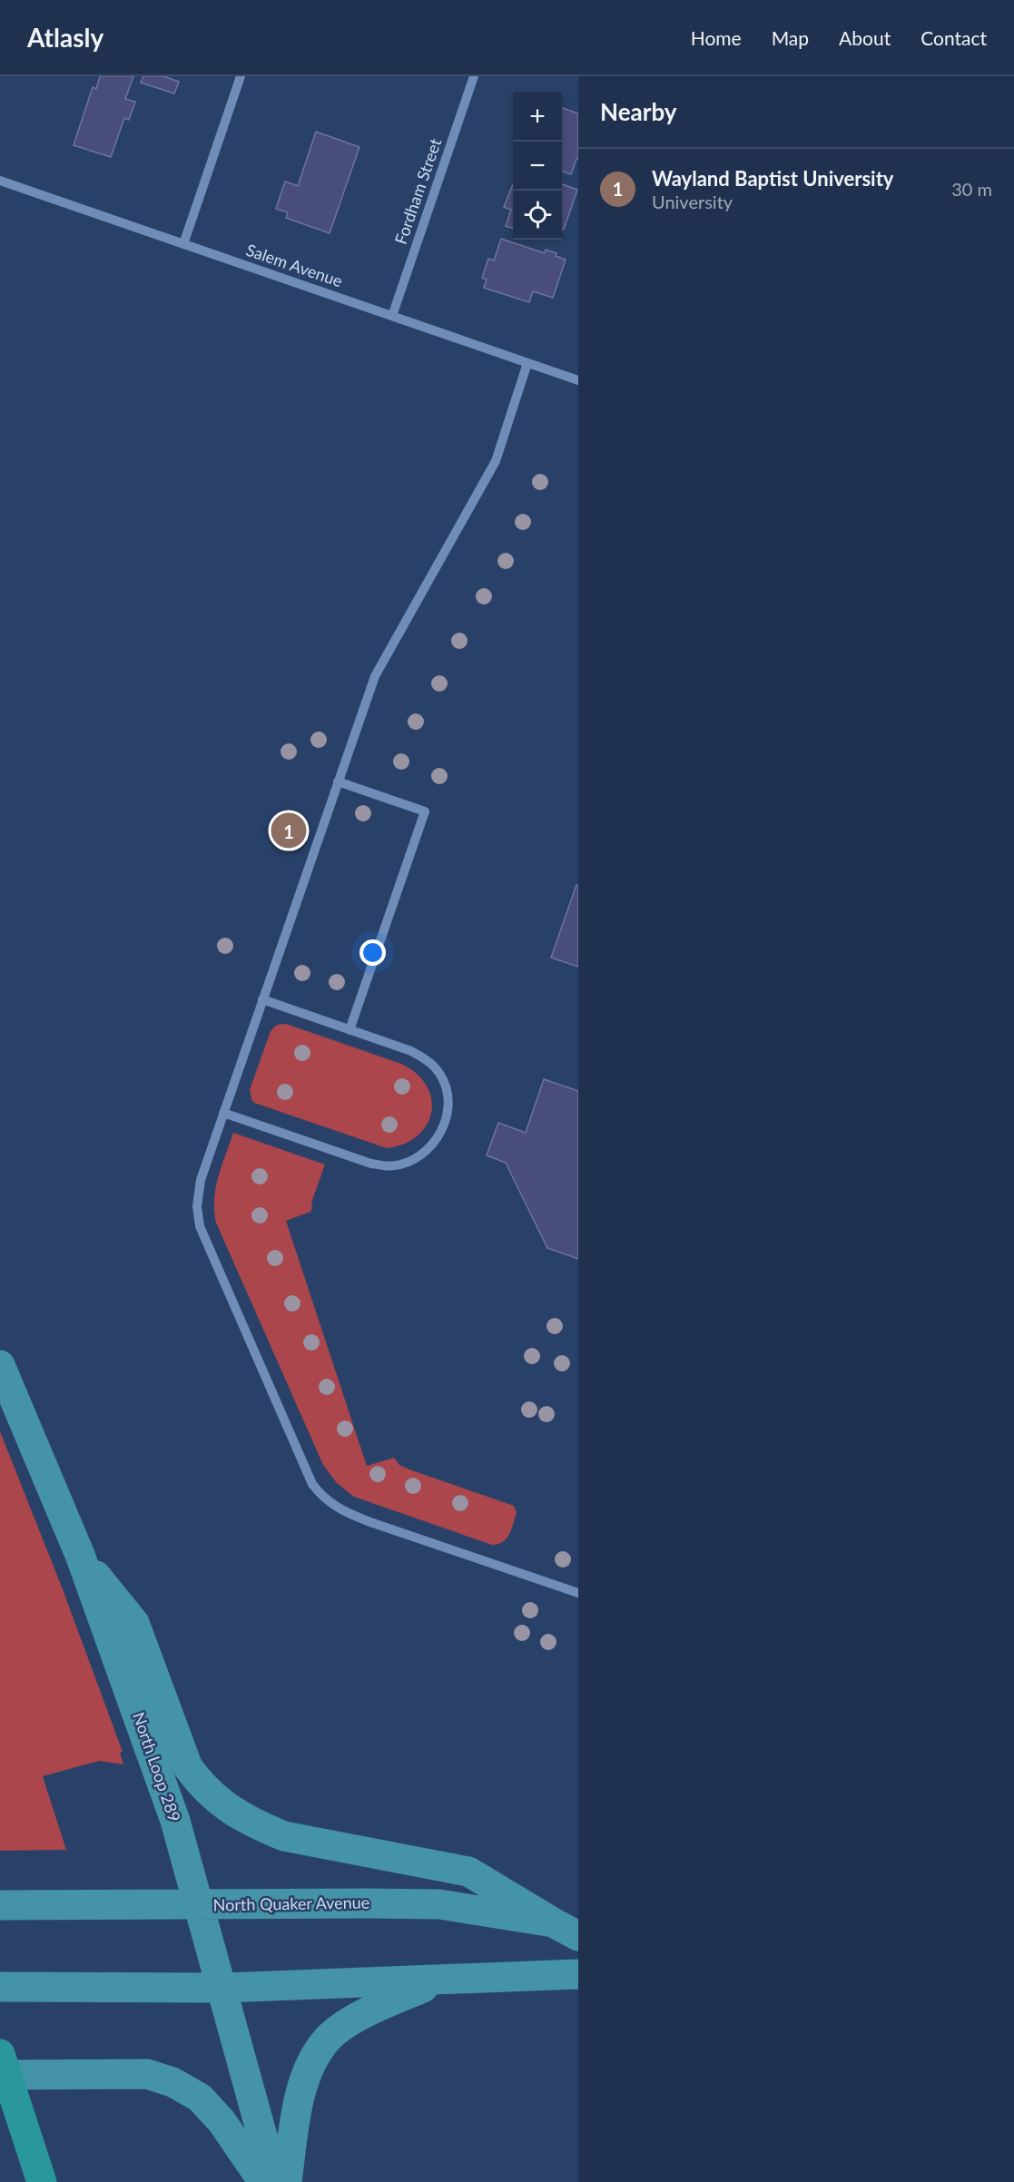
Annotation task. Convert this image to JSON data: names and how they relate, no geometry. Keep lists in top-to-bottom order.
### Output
{
  "streets": {
    "main road": ["North Loop 289", "North Quaker Avenue"],
    "street": ["Fordham Street", "Salem Avenue"]
  },
  "crossings": [
    ["Fordham Street", "Salem Avenue"],
    ["North Loop 289", "North Quaker Avenue"]
  ],
  "page": {
    "header": "Atlasly",
    "nav": [
      "Home",
      "Map",
      "About",
      "Contact"
    ],
    "heading": "Nearby",
    "map_buttons": ["+", "−"],
    "list": [
      {
        "mark": "1",
        "name": "Wayland Baptist University",
        "note": "University",
        "value": "30 m"
      }
    ],
    "pins": "1"
  }
}
